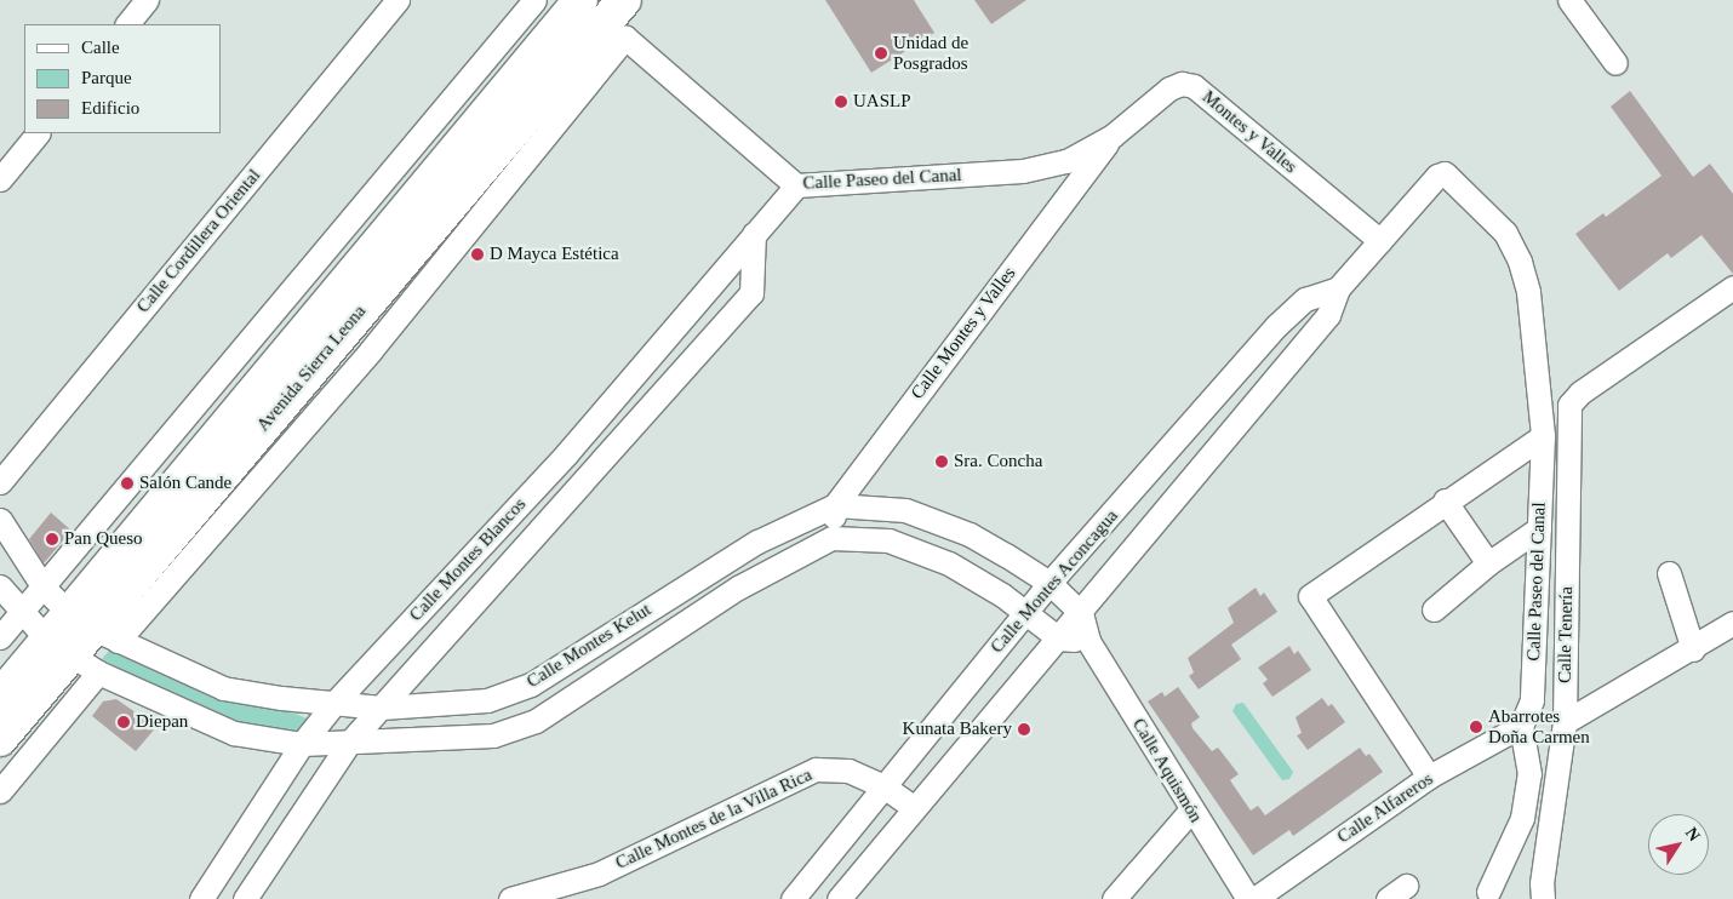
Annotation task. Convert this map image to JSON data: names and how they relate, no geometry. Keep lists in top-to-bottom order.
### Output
{
  "streets": {
    "highway": ["Avenida Sierra Leona"],
    "street": [
      "Montes y Valles",
      "Calle Paseo del Canal",
      "Calle Cordillera Oriental",
      "Calle Montes y Valles",
      "Calle Montes Blancos",
      "Calle Montes Aconcagua",
      "Calle Tenería",
      "Calle Montes Kelut",
      "Calle Aquismón",
      "Calle Alfareros",
      "Calle Montes de la Villa Rica"
    ]
  },
  "crossings": [
    ["Montes y Valles", "Calle Paseo del Canal"],
    ["Montes y Valles", "Calle Montes y Valles"],
    ["Montes y Valles", "Calle Montes Aconcagua"],
    ["Calle Paseo del Canal", "Calle Montes y Valles"],
    ["Calle Paseo del Canal", "Avenida Sierra Leona"],
    ["Calle Paseo del Canal", "Calle Montes Blancos"],
    ["Calle Paseo del Canal", "Calle Montes Aconcagua"],
    ["Calle Paseo del Canal", "Calle Alfareros"],
    ["Calle Montes y Valles", "Calle Montes Kelut"],
    ["Avenida Sierra Leona", "Calle Montes Kelut"],
    ["Calle Montes Blancos", "Calle Montes Kelut"],
    ["Calle Montes Aconcagua", "Calle Montes Kelut"],
    ["Calle Montes Aconcagua", "Calle Aquismón"],
    ["Calle Montes Aconcagua", "Calle Montes de la Villa Rica"],
    ["Calle Montes Kelut", "Calle Aquismón"]
  ],
  "places": [
    "Unidad de Posgrados",
    "UASLP",
    "D Mayca Estética",
    "Sra. Concha",
    "Salón Cande",
    "Pan Queso",
    "Diepan",
    "Abarrotes Doña Carmen",
    "Kunata Bakery"
  ],
  "legend": ["Calle", "Parque", "Edificio"],
  "north": "top right"
}
